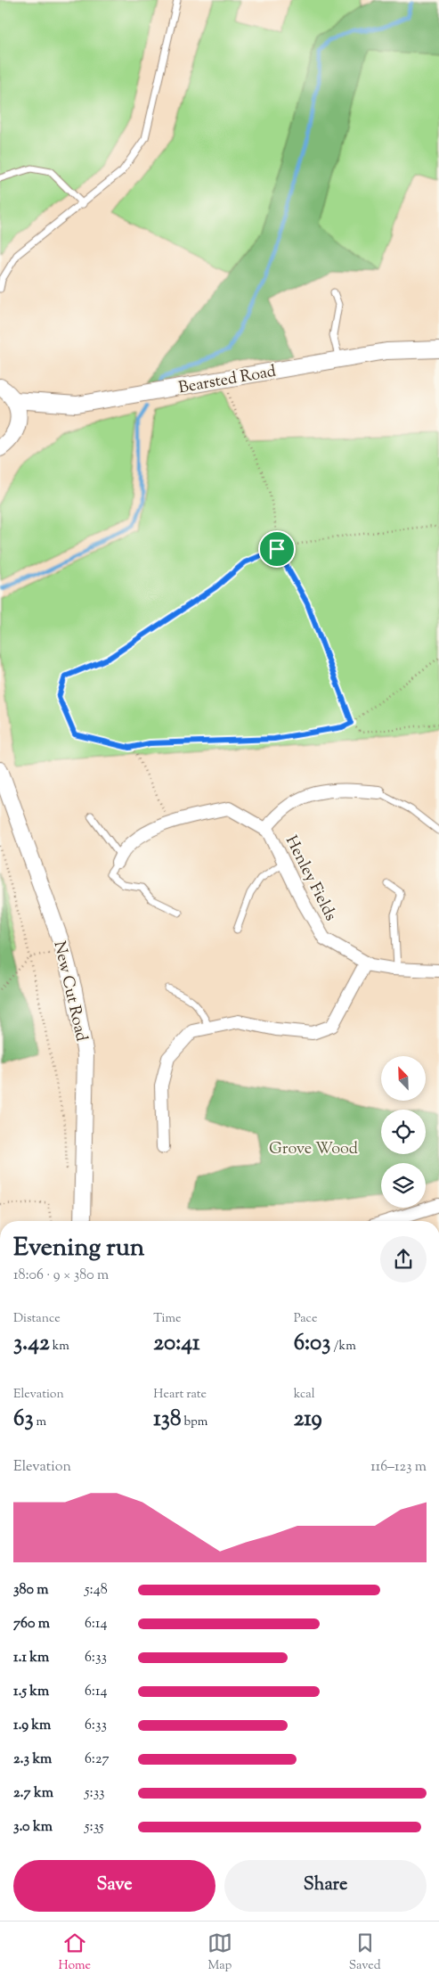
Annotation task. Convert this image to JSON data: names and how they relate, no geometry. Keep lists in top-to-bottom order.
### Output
{
  "streets": {
    "street": ["Bearsted Road", "Henley Fields", "New Cut Road"]
  },
  "parks": ["Grove Wood"],
  "north": "top left",
  "page": {
    "heading": ["Evening run", "18:06 · 9 × 380 m"],
    "stats": [
      ["Distance", "3.42 km"],
      ["Time", "20:41"],
      ["Pace", "6:03 /km"],
      ["Elevation", "63 m"],
      ["Heart rate", "138 bpm"],
      ["kcal", "219"]
    ],
    "chart": ["Elevation", "116–123 m"],
    "list": [
      {
        "name": "380 m",
        "note": "5:48"
      },
      {
        "name": "760 m",
        "note": "6:14"
      },
      {
        "name": "1.1 km",
        "note": "6:33"
      },
      {
        "name": "1.5 km",
        "note": "6:14"
      },
      {
        "name": "1.9 km",
        "note": "6:33"
      },
      {
        "name": "2.3 km",
        "note": "6:27"
      },
      {
        "name": "2.7 km",
        "note": "5:33"
      },
      {
        "name": "3.0 km",
        "note": "5:35"
      }
    ],
    "buttons": ["Save", "Share"],
    "tabs": ["Home", "Map", "Saved"]
  }
}
